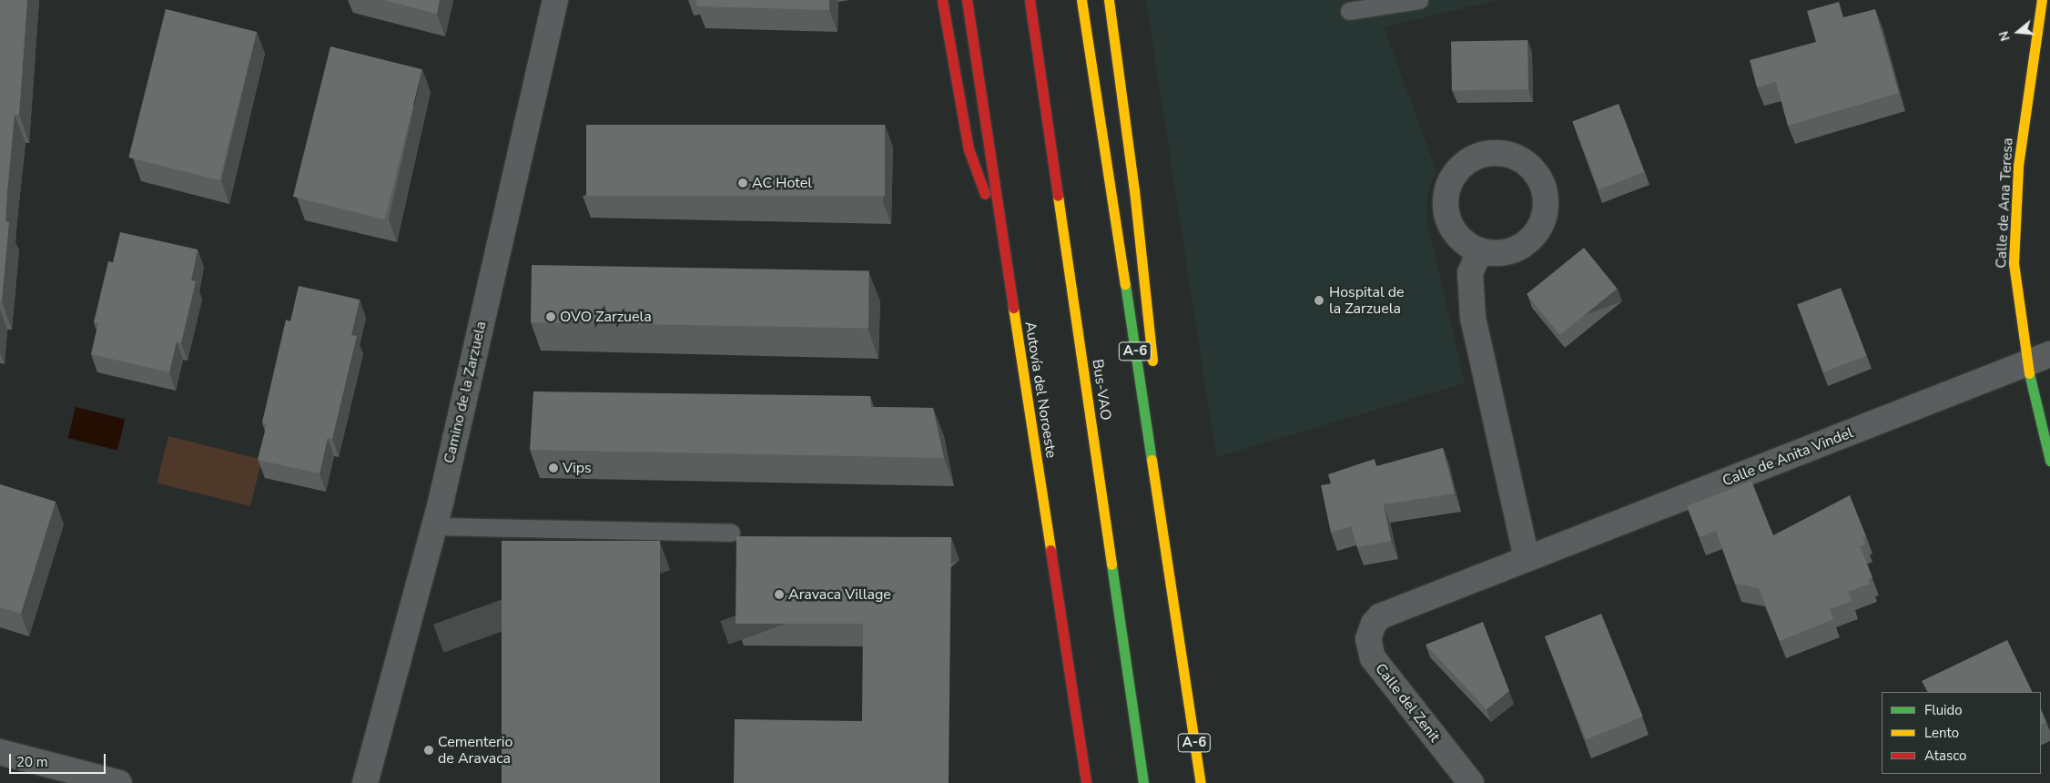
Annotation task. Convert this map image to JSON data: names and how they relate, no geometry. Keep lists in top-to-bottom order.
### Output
{
  "streets": {
    "main road": [
      "Calle de Ana Teresa",
      "A-6",
      "Autovía del Noroeste",
      "Bus-VAO"
    ],
    "street": ["Camino de la Zarzuela", "Calle de Anita Vindel", "Calle del Zenit"]
  },
  "crossings": [
    ["Calle de Ana Teresa", "Calle de Anita Vindel"],
    ["Calle de Anita Vindel", "Calle del Zenit"]
  ],
  "places": [
    "AC Hotel",
    "Hospital de la Zarzuela",
    "OVO Zarzuela",
    "Vips",
    "Aravaca Village",
    "Cementerio de Aravaca"
  ],
  "legend": ["Fluido", "Lento", "Atasco"],
  "scale_bar": "20 m",
  "north": "left"
}
